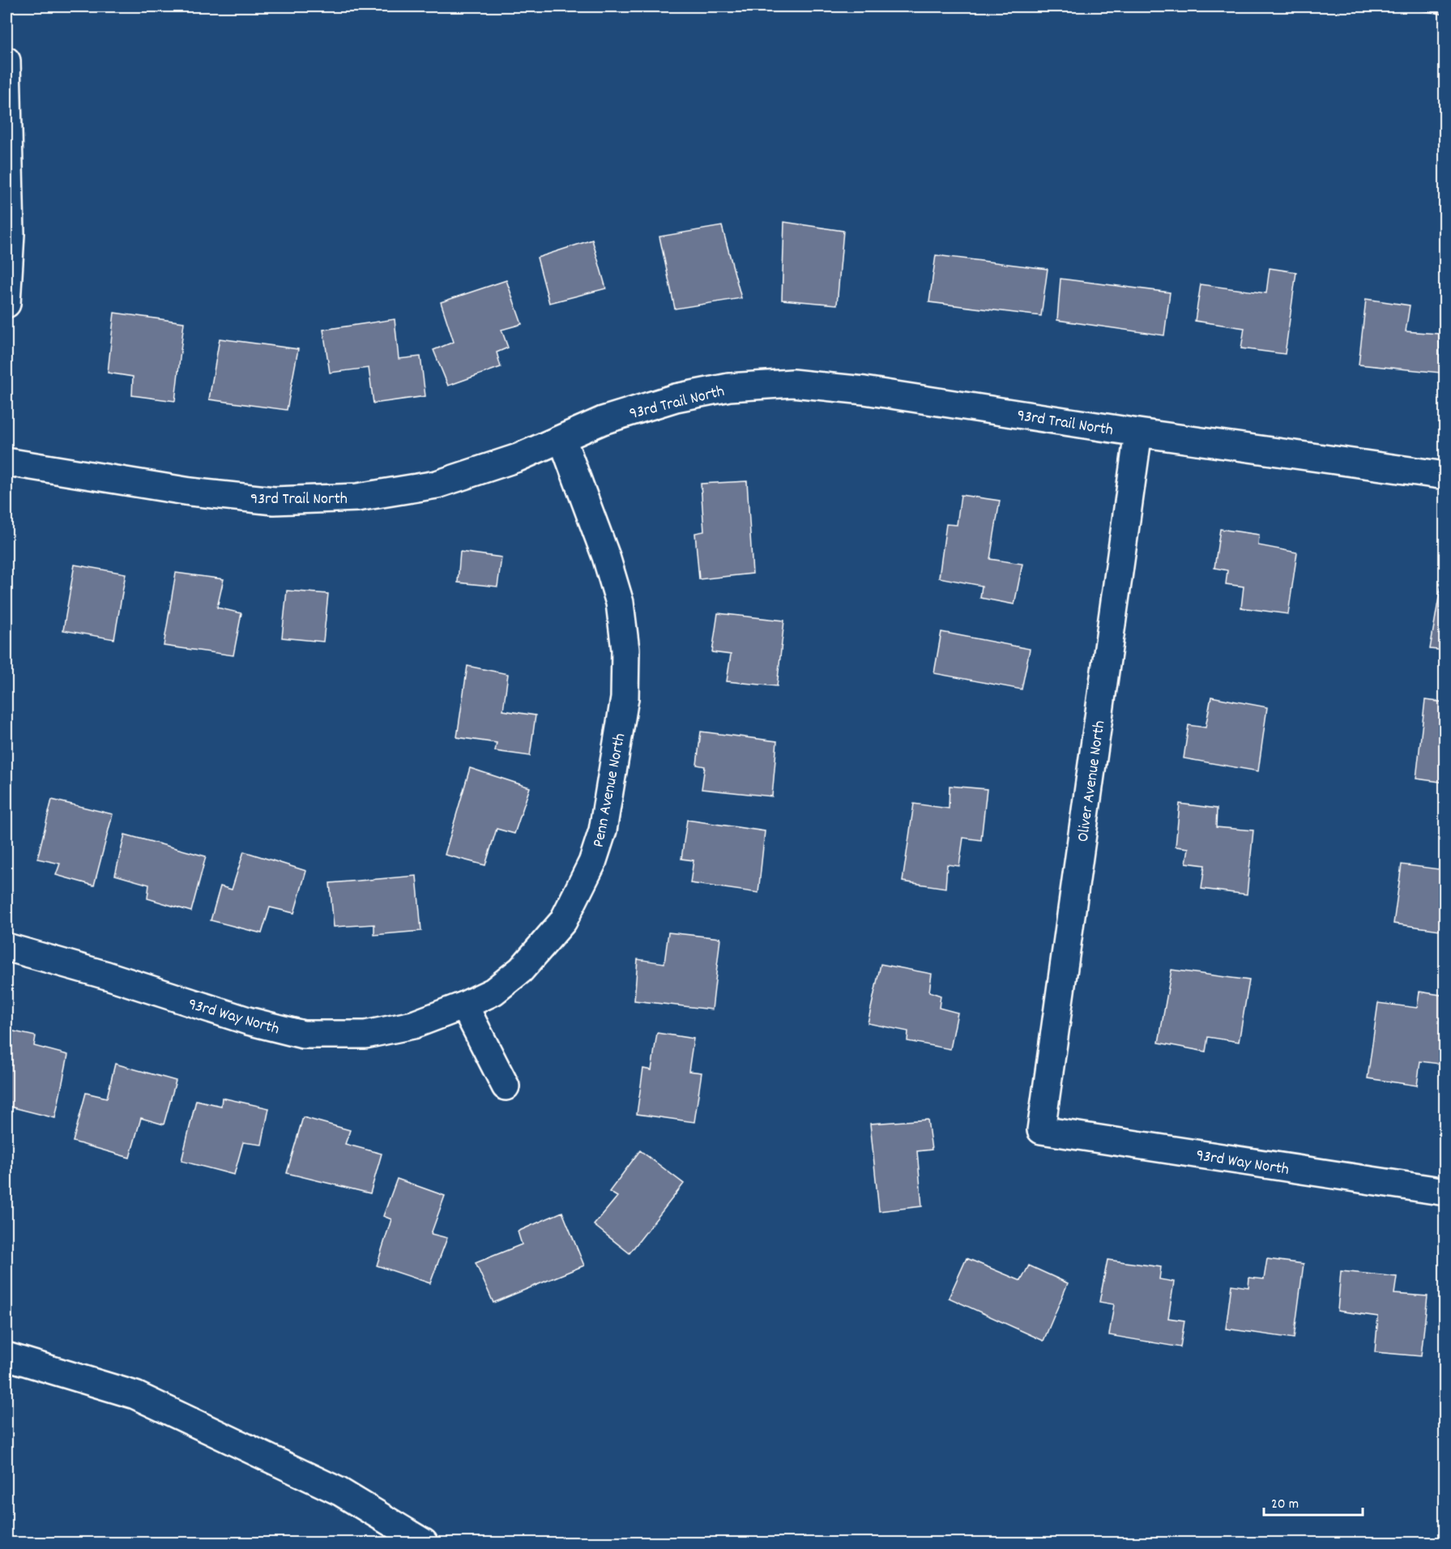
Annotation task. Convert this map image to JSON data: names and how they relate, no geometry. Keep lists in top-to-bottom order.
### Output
{
  "streets": {
    "main road": [
      "93rd Trail North",
      "Oliver Avenue North",
      "Penn Avenue North",
      "93rd Way North"
    ]
  },
  "crossings": [
    ["93rd Trail North", "Oliver Avenue North"],
    ["93rd Trail North", "Penn Avenue North"],
    ["Oliver Avenue North", "93rd Way North"],
    ["Penn Avenue North", "93rd Way North"]
  ],
  "scale_bar": "20 m"
}
